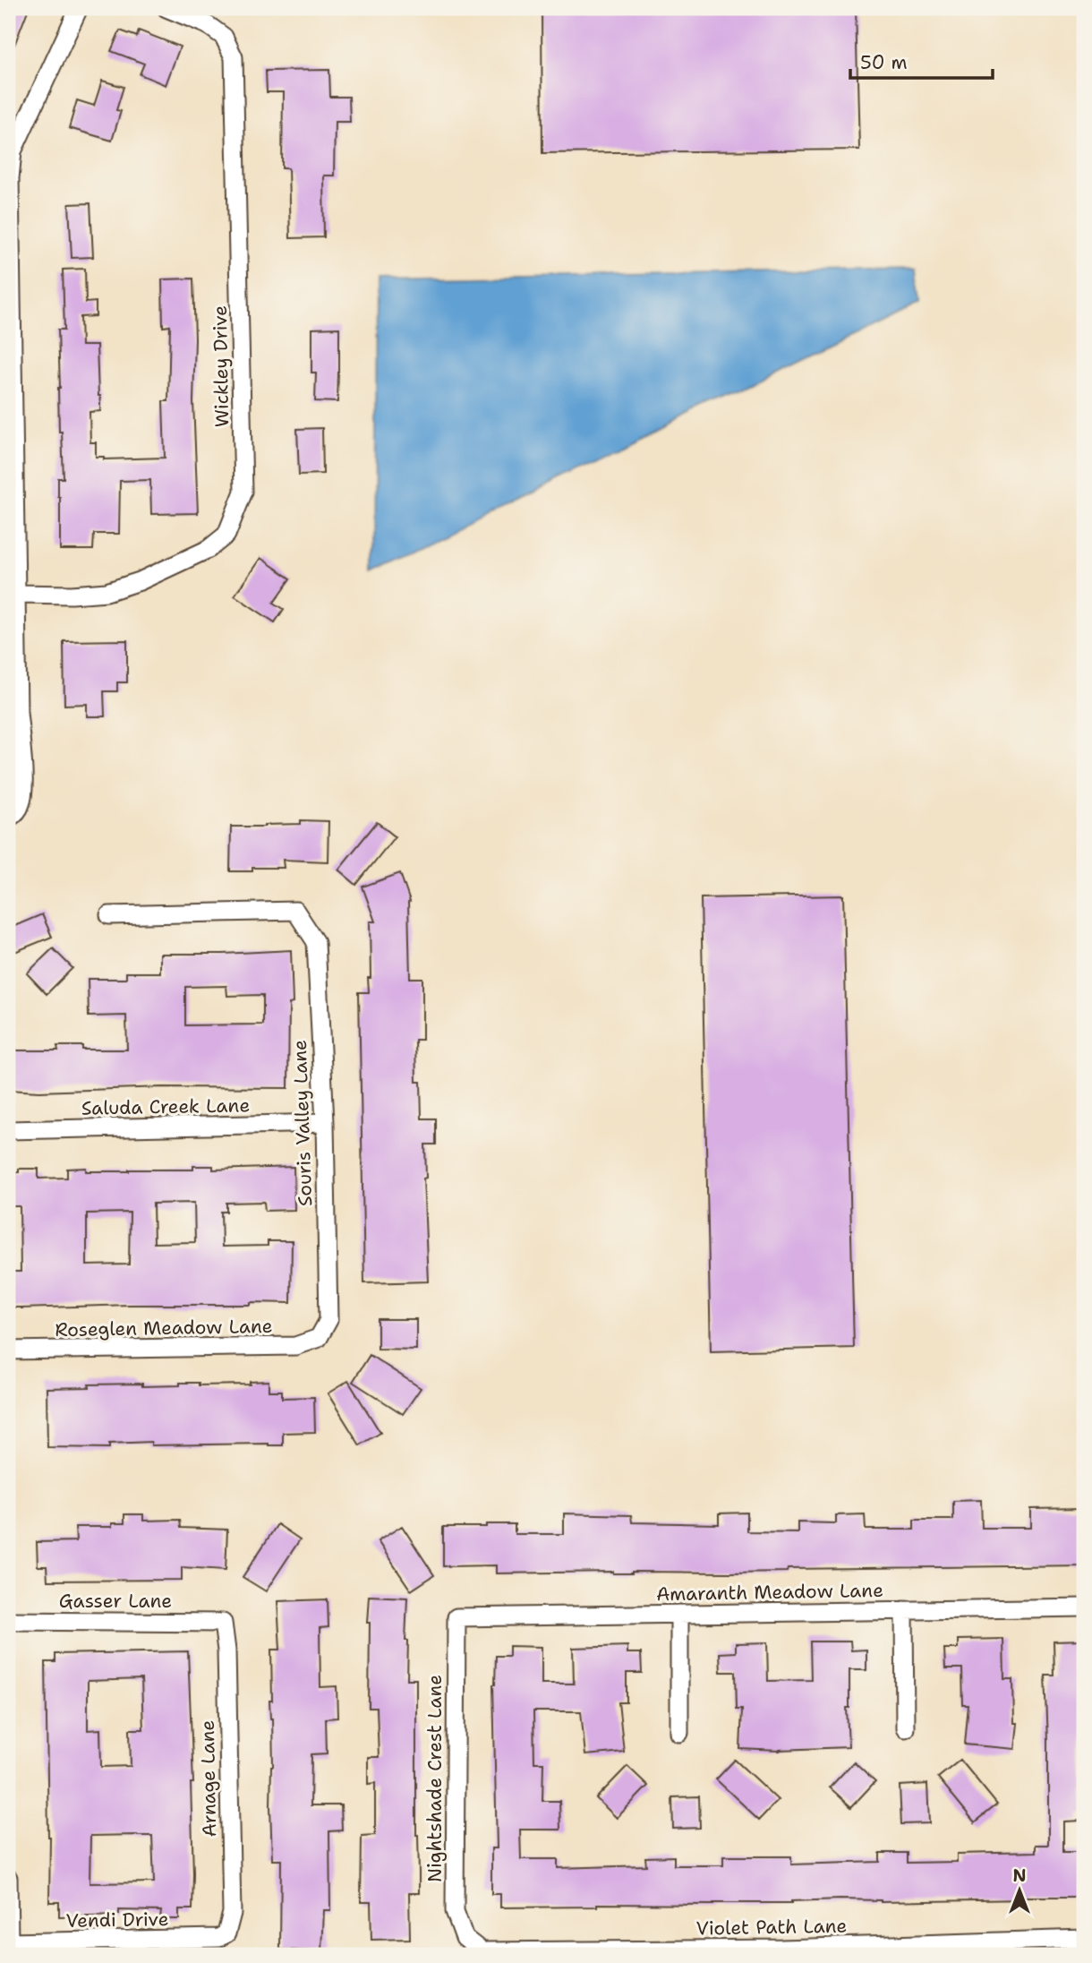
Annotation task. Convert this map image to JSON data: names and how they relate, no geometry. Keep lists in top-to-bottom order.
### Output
{
  "streets": {
    "street": [
      "Wickley Drive",
      "Saluda Creek Lane",
      "Souris Valley Lane",
      "Roseglen Meadow Lane",
      "Amaranth Meadow Lane",
      "Gasser Lane",
      "Arnage Lane",
      "Nightshade Crest Lane",
      "Vendi Drive",
      "Violet Path Lane"
    ]
  },
  "crossings": [
    ["Saluda Creek Lane", "Souris Valley Lane"],
    ["Souris Valley Lane", "Roseglen Meadow Lane"],
    ["Amaranth Meadow Lane", "Nightshade Crest Lane"],
    ["Gasser Lane", "Arnage Lane"],
    ["Arnage Lane", "Vendi Drive"],
    ["Nightshade Crest Lane", "Violet Path Lane"]
  ],
  "scale_bar": "50 m",
  "north": "top"
}
